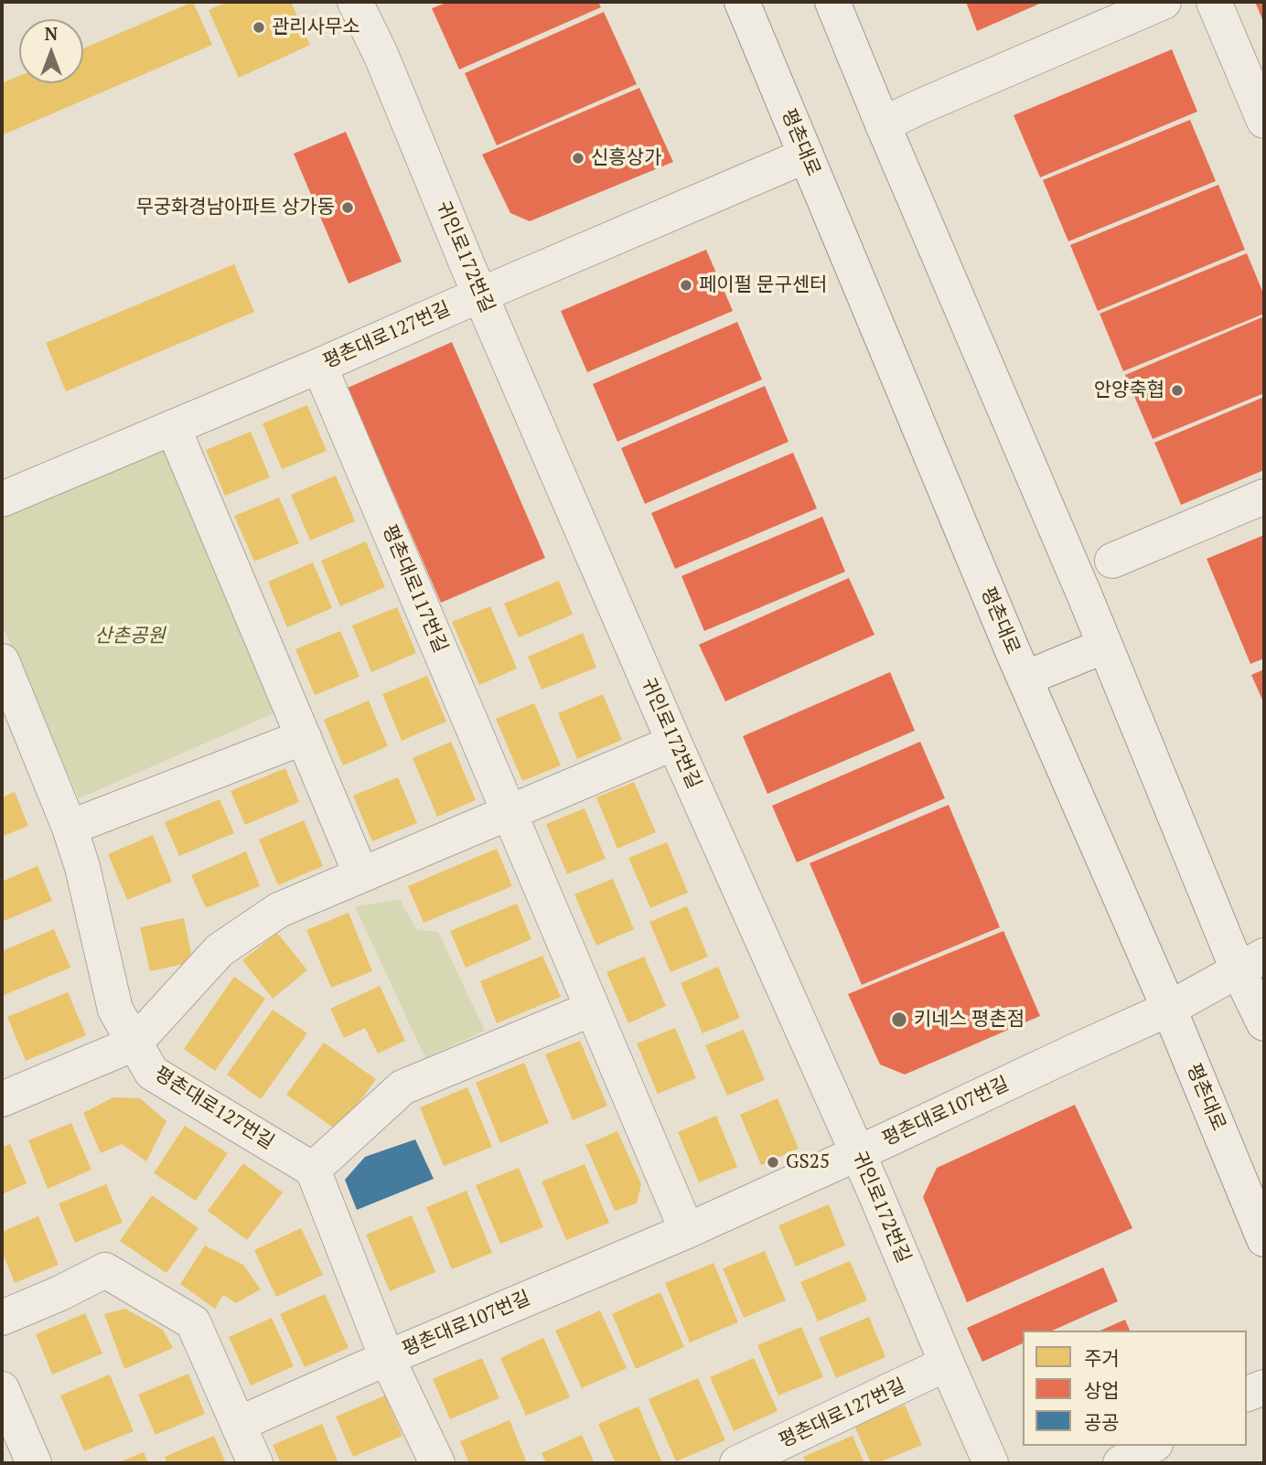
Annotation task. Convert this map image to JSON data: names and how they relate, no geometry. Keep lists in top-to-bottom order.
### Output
{
  "streets": {
    "street": [
      "평촌대로",
      "귀인로172번길",
      "평촌대로127번길",
      "평촌대로117번길",
      "평촌대로107번길"
    ]
  },
  "crossings": [
    ["평촌대로", "평촌대로127번길"],
    ["평촌대로", "평촌대로107번길"],
    ["귀인로172번길", "평촌대로127번길"],
    ["귀인로172번길", "평촌대로107번길"],
    ["평촌대로127번길", "평촌대로117번길"]
  ],
  "parks": ["산촌공원"],
  "places": [
    "관리사무소",
    "신흥상가",
    "무궁화경남아파트 상가동",
    "페이펄 문구센터",
    "안양축협",
    "키네스 평촌점",
    "GS25"
  ],
  "legend": ["주거", "상업", "공공"],
  "north": "top"
}
